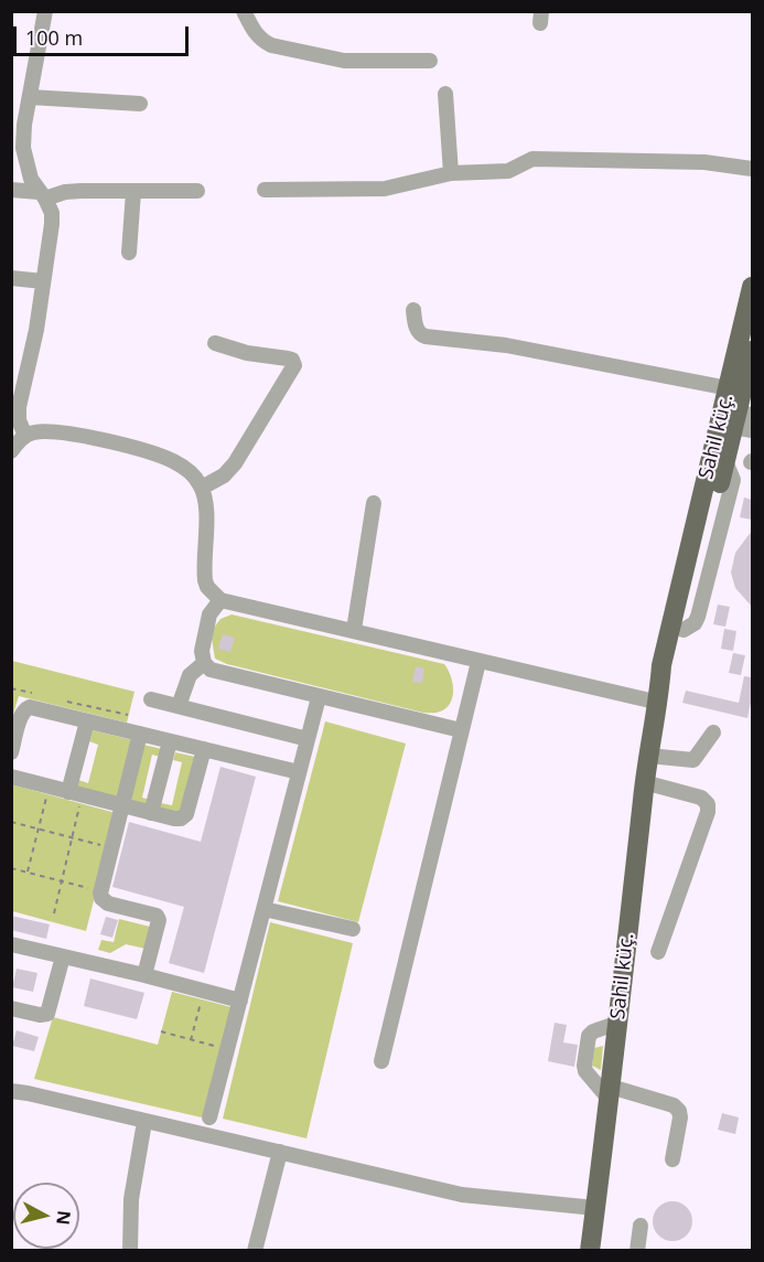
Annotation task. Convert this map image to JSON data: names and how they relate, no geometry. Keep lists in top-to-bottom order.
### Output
{
  "streets": {
    "main road": ["Sahil küç."]
  },
  "scale_bar": "100 m",
  "north": "right"
}
